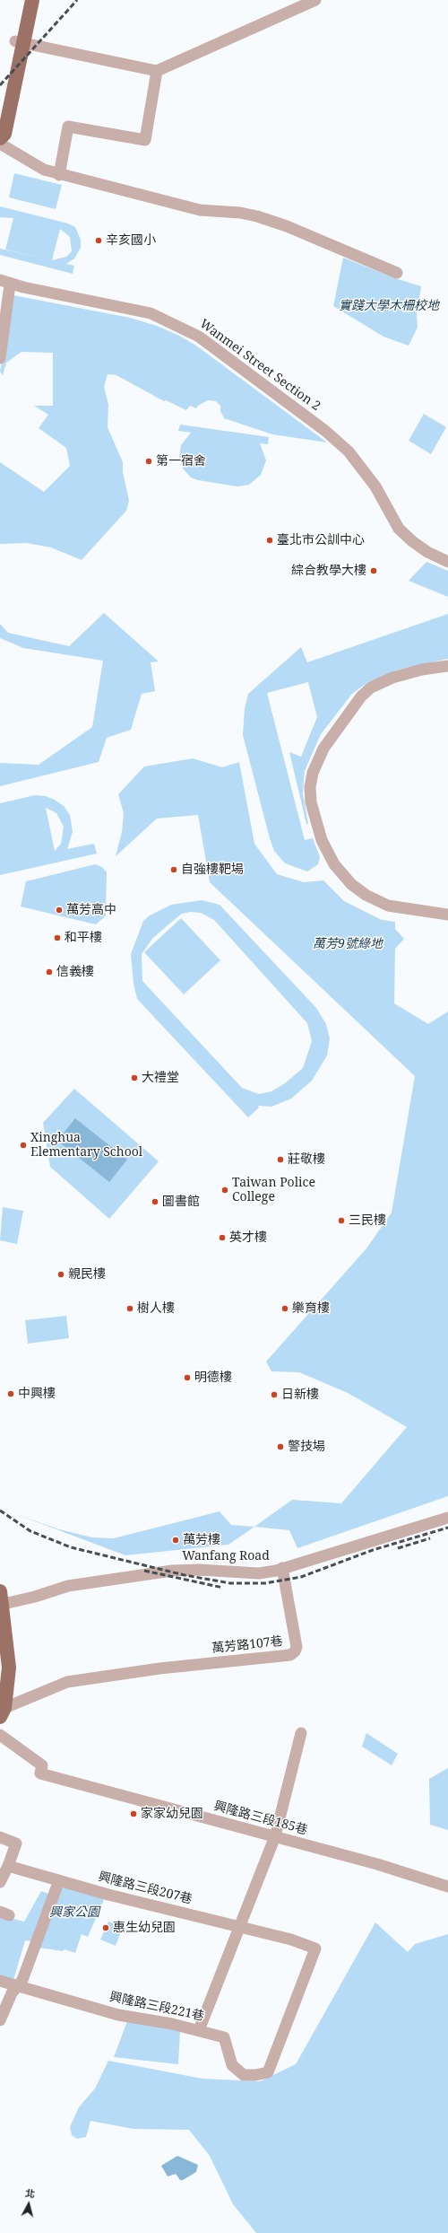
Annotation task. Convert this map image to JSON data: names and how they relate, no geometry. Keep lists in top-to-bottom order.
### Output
{
  "streets": {
    "street": [
      "Wanmei Street Section 2",
      "Wanfang Road",
      "萬芳路107巷",
      "興隆路三段185巷",
      "興隆路三段207巷",
      "興隆路三段221巷"
    ]
  },
  "crossings": [
    ["Wanfang Road", "萬芳路107巷"],
    ["興隆路三段207巷", "興隆路三段221巷"]
  ],
  "parks": ["實踐大學木柵校地", "萬芳9號綠地", "興家公園"],
  "places": [
    "辛亥國小",
    "第一宿舍",
    "臺北市公訓中心",
    "綜合教學大樓",
    "自強樓靶場",
    "萬芳高中",
    "和平樓",
    "信義樓",
    "大禮堂",
    "Xinghua Elementary School",
    "莊敬樓",
    "Taiwan Police College",
    "圖書館",
    "三民樓",
    "英才樓",
    "親民樓",
    "樹人樓",
    "樂育樓",
    "明德樓",
    "中興樓",
    "日新樓",
    "警技場",
    "萬芳樓",
    "家家幼兒園",
    "惠生幼兒園"
  ],
  "north": "top"
}
